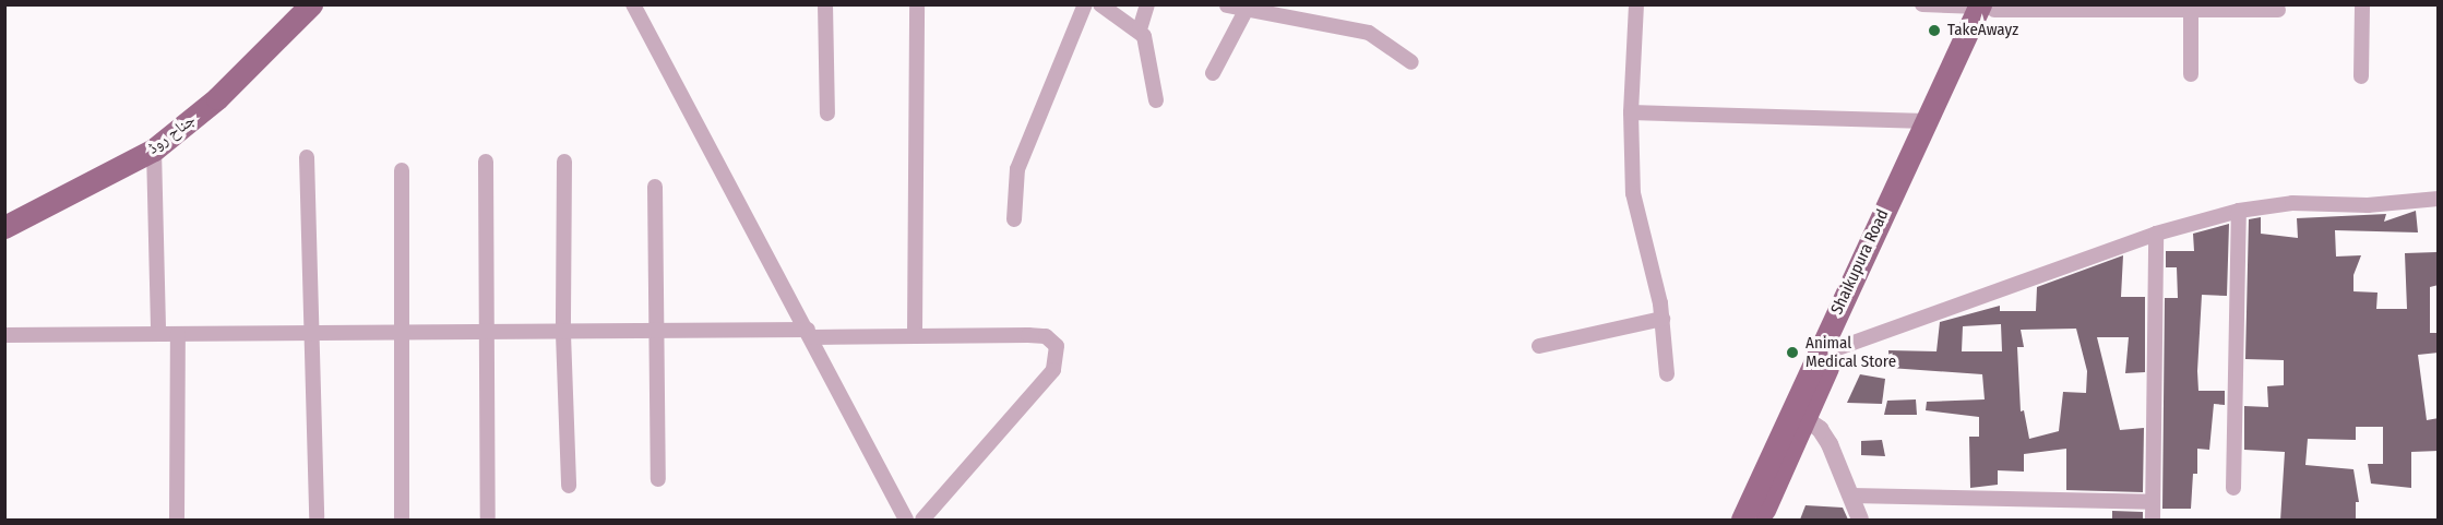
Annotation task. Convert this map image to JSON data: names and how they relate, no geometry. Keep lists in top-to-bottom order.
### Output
{
  "streets": {
    "main road": ["جناح روڈ", "Shaikupura Road"]
  },
  "places": ["TakeAwayz", "Animal Medical Store"]
}
